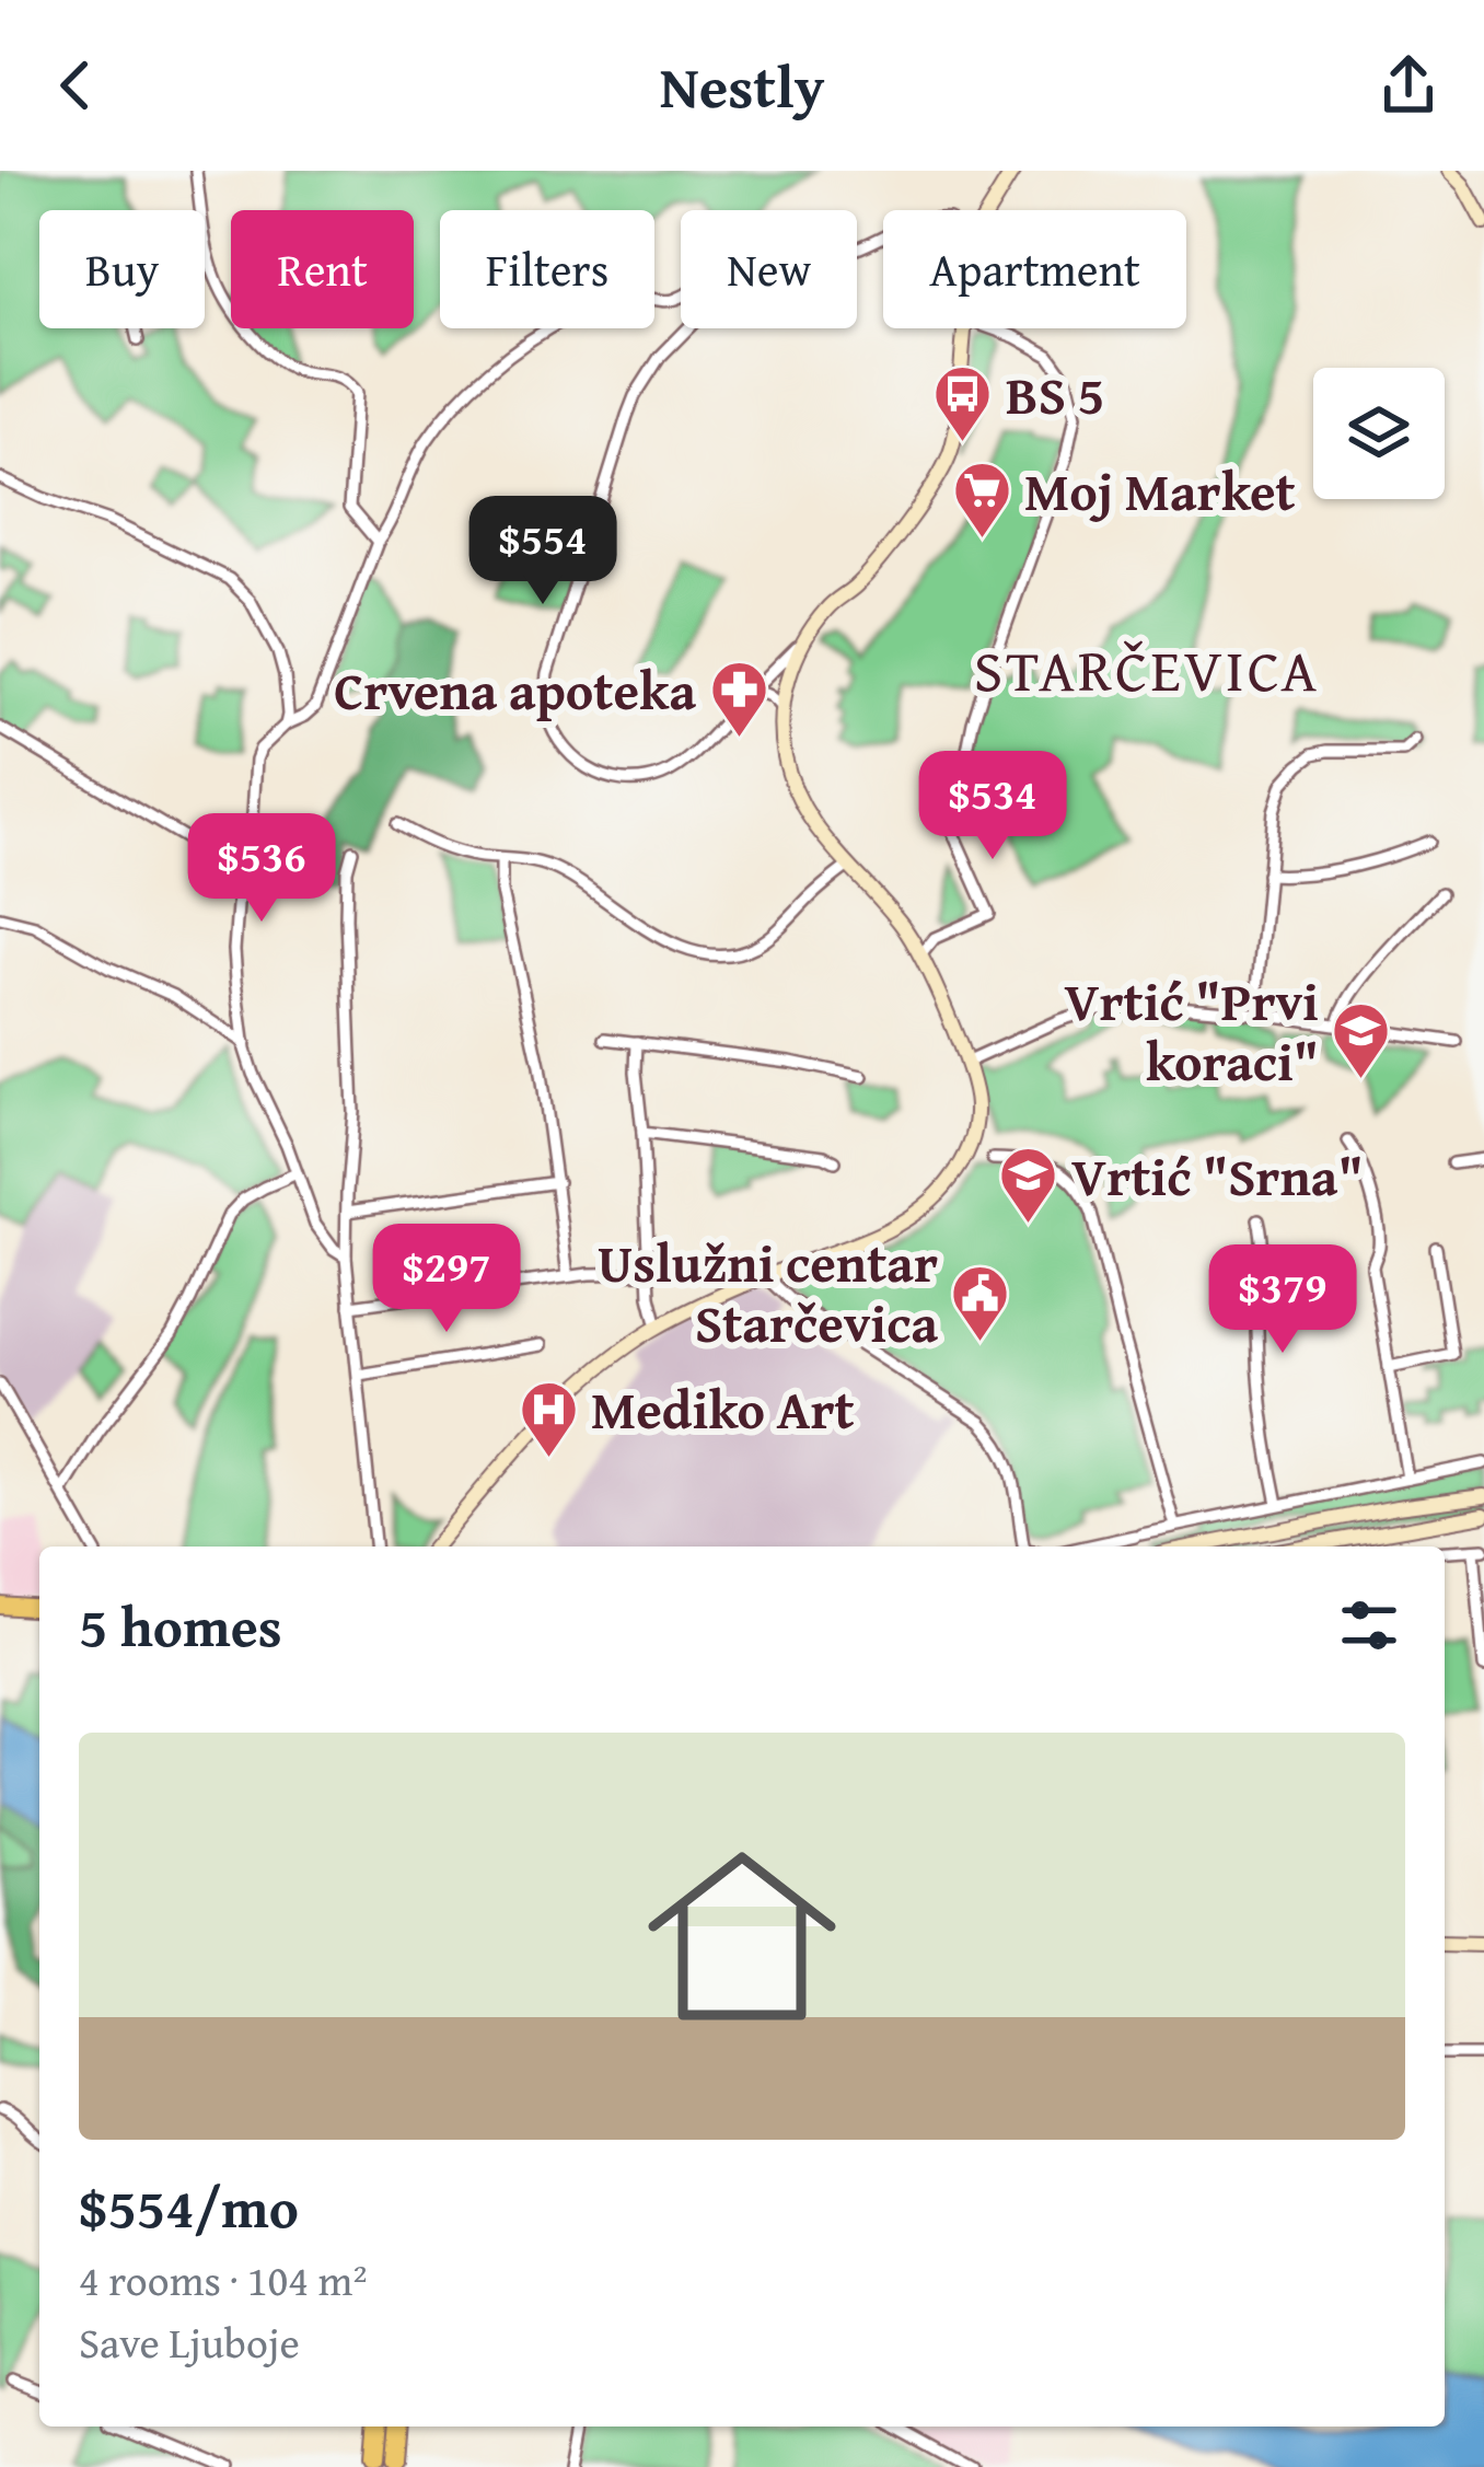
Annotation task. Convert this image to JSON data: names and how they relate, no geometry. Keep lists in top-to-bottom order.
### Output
{
  "districts": ["STARČEVICA"],
  "places": {
    "bus stop": ["BS 5"],
    "supermarket": ["Moj Market"],
    "pharmacy": ["Crvena apoteka"],
    "school or university": ["Vrtić \"Prvi koraci\"", "Vrtić \"Srna\""],
    "public building": ["Uslužni centar Starčevica"],
    "hospital": ["Mediko Art"]
  },
  "page": {
    "header": "Nestly",
    "chip": [
      "Buy",
      "Rent",
      "Filters",
      "New",
      "Apartment"
    ],
    "price": [
      "$554",
      "$534",
      "$536",
      "$297",
      "$379"
    ],
    "heading": "5 homes",
    "list": [
      {
        "name": "$554/mo",
        "note": "4 rooms · 104 m² · Save Ljuboje"
      }
    ]
  }
}
